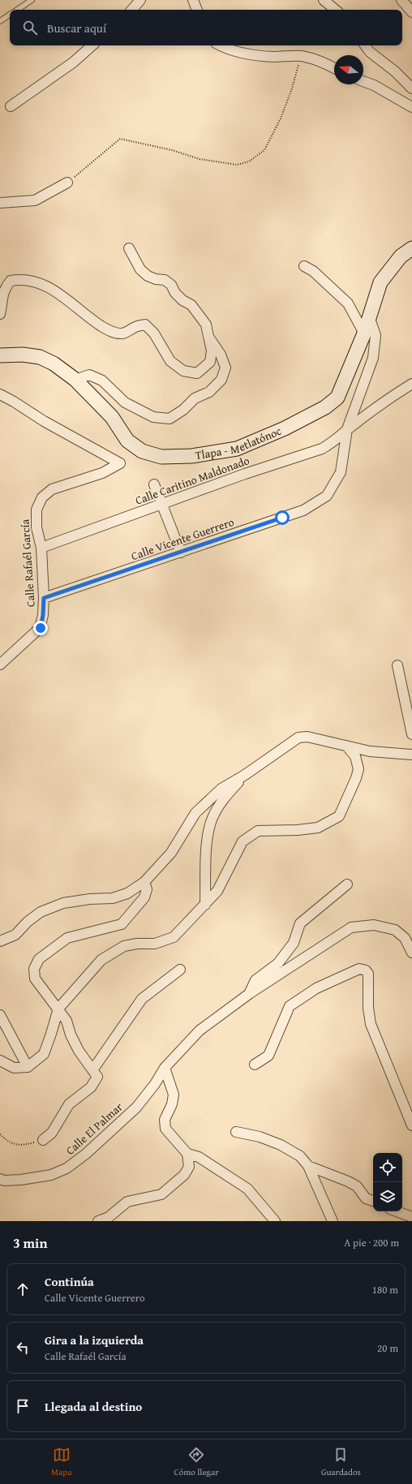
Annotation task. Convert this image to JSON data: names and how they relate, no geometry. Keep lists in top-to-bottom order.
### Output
{
  "streets": {
    "main road": ["Tlapa - Metlatónoc"],
    "street": [
      "Calle Caritino Maldonado",
      "Calle Vicente Guerrero",
      "Calle Rafaél García",
      "Calle El Palmar"
    ]
  },
  "crossings": [
    ["Calle Caritino Maldonado", "Calle Vicente Guerrero"],
    ["Calle Caritino Maldonado", "Calle Rafaél García"],
    ["Calle Vicente Guerrero", "Calle Rafaél García"]
  ],
  "north": "left",
  "page": {
    "search": "Buscar aquí",
    "heading": ["3 min", "A pie · 200 m"],
    "list": [
      ["Continúa", "Calle Vicente Guerrero", "180 m"],
      ["Gira a la izquierda", "Calle Rafaél García", "20 m"],
      "Llegada al destino"
    ],
    "nav": ["Mapa", "Cómo llegar", "Guardados"]
  }
}
